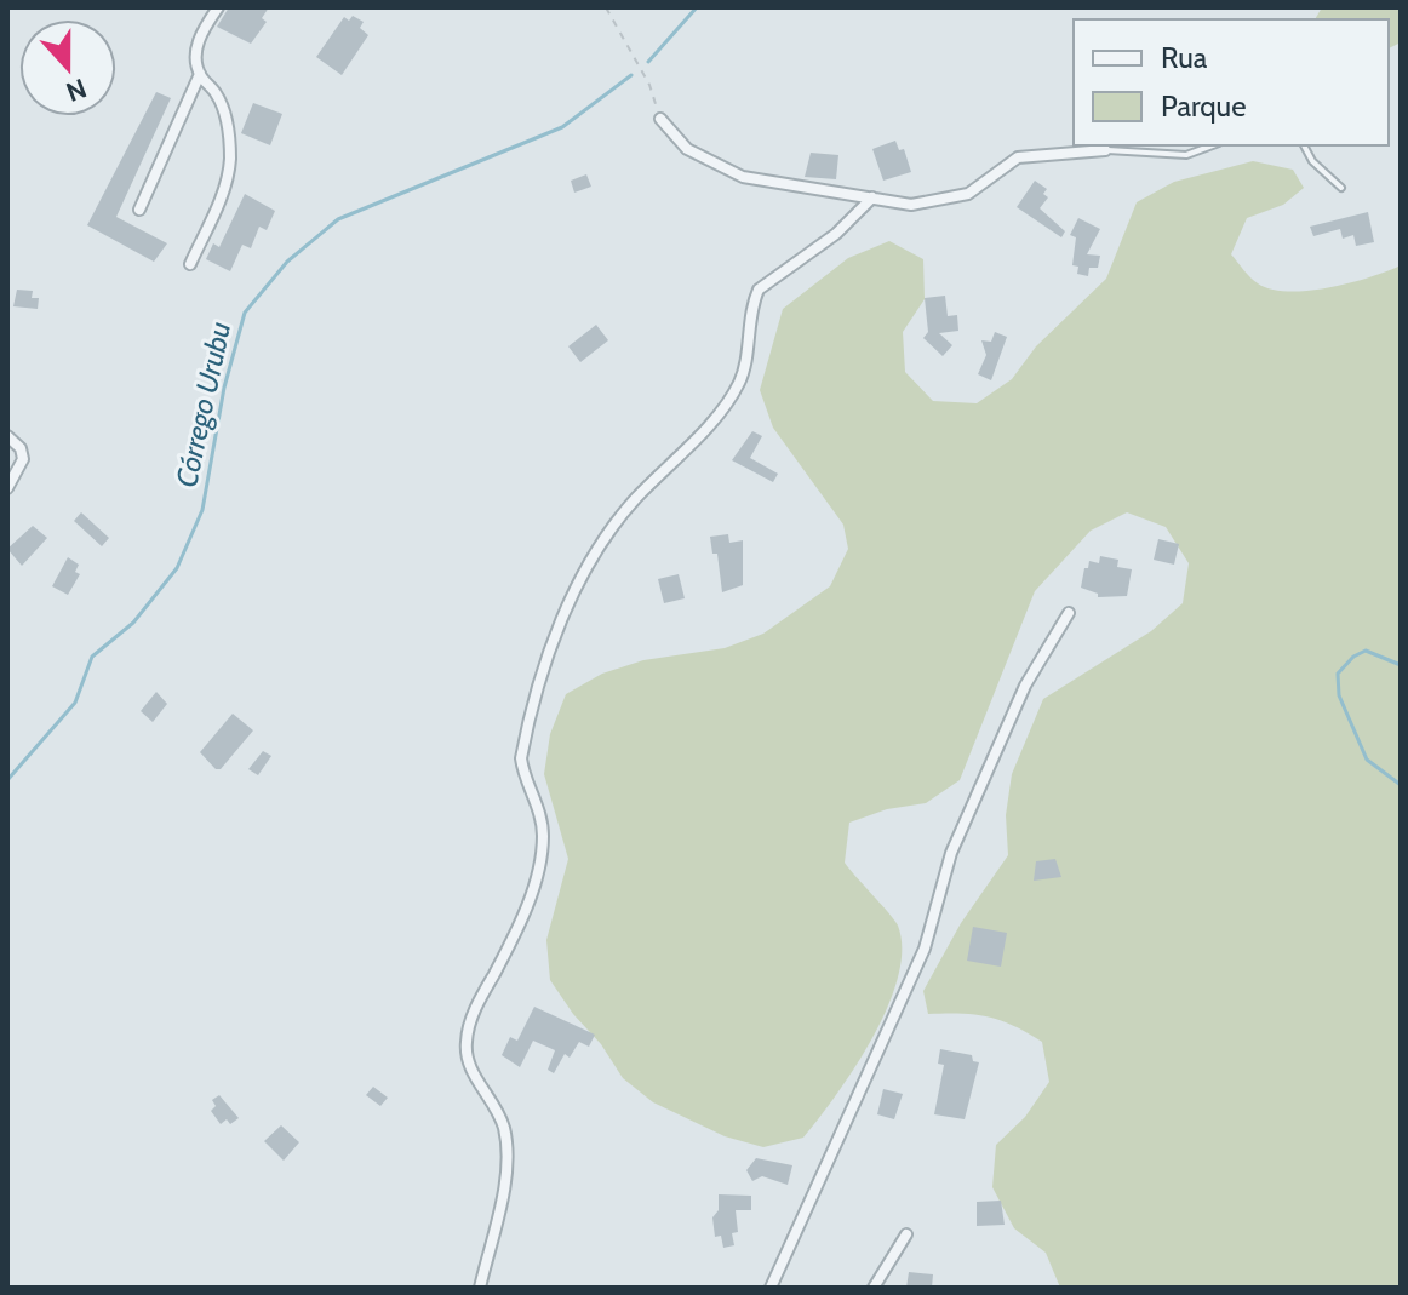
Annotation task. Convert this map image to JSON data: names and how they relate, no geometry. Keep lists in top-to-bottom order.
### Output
{
  "water": ["Córrego Urubu"],
  "legend": ["Rua", "Parque"],
  "north": "bottom"
}
